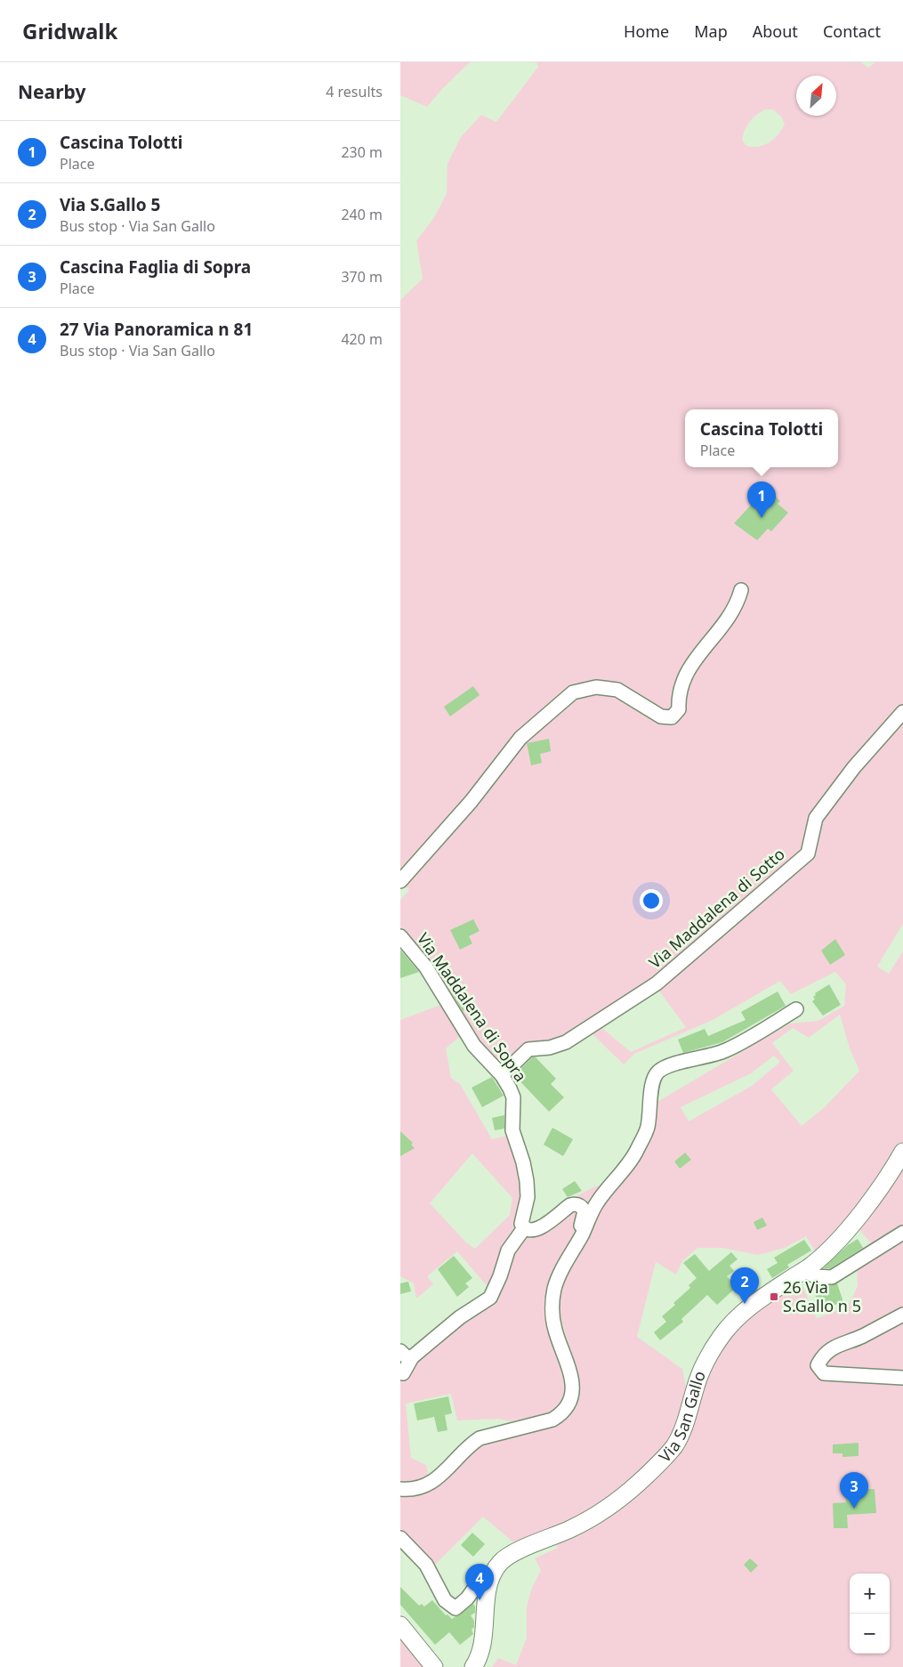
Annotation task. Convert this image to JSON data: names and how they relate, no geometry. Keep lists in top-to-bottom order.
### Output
{
  "streets": {
    "street": ["Via Maddalena di Sotto", "Via Maddalena di Sopra", "Via San Gallo"]
  },
  "crossings": [
    ["Via Maddalena di Sotto", "Via Maddalena di Sopra"]
  ],
  "places": {
    "transit": ["26 Via S.Gallo n 5"]
  },
  "north": "top right",
  "page": {
    "header": "Gridwalk",
    "nav": [
      "Home",
      "Map",
      "About",
      "Contact"
    ],
    "heading": ["Nearby", "4 results"],
    "list": [
      {
        "mark": "1",
        "name": "Cascina Tolotti",
        "note": "Place",
        "value": "230 m"
      },
      {
        "mark": "2",
        "name": "Via S.Gallo 5",
        "note": "Bus stop · Via San Gallo",
        "value": "240 m"
      },
      {
        "mark": "3",
        "name": "Cascina Faglia di Sopra",
        "note": "Place",
        "value": "370 m"
      },
      {
        "mark": "4",
        "name": "27 Via Panoramica n 81",
        "note": "Bus stop · Via San Gallo",
        "value": "420 m"
      }
    ],
    "popup": ["Cascina Tolotti", "Place"],
    "pins": [
      "1",
      "2",
      "3",
      "4"
    ],
    "map_buttons": ["+", "−"]
  }
}
